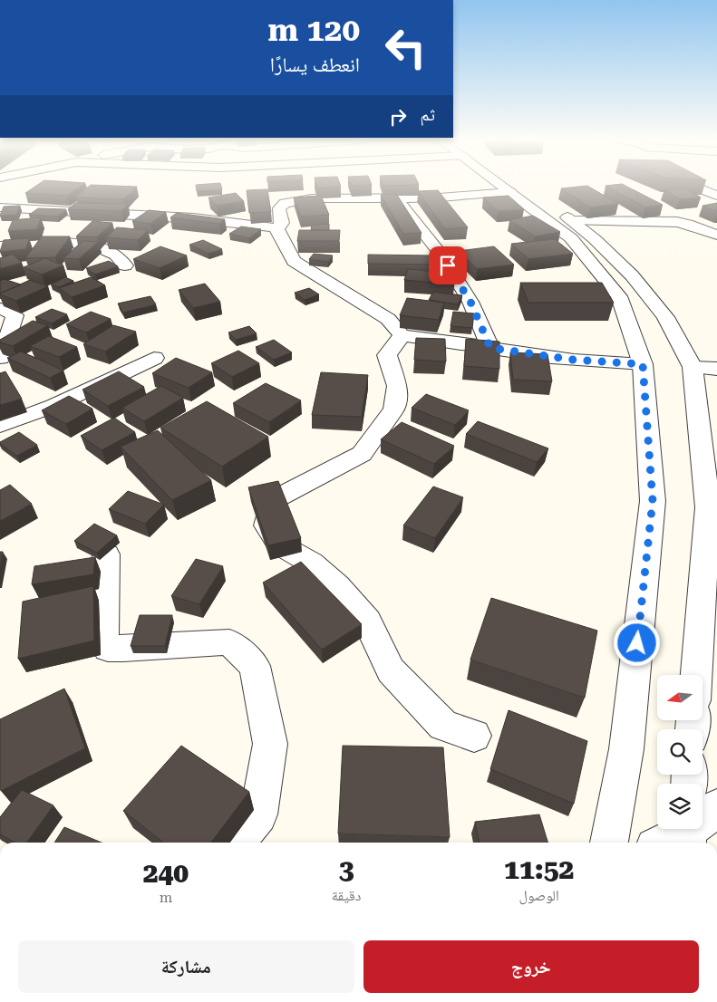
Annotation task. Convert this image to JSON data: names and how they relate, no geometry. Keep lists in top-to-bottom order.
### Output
{
  "north": "left",
  "page": {
    "turn": ["120 m", "انعطف يسارًا"],
    "then": "ثم",
    "eta": [
      "11:52",
      "الوصول",
      "3",
      "دقيقة",
      "240",
      "m"
    ],
    "buttons": ["خروج", "مشاركة"]
  }
}
